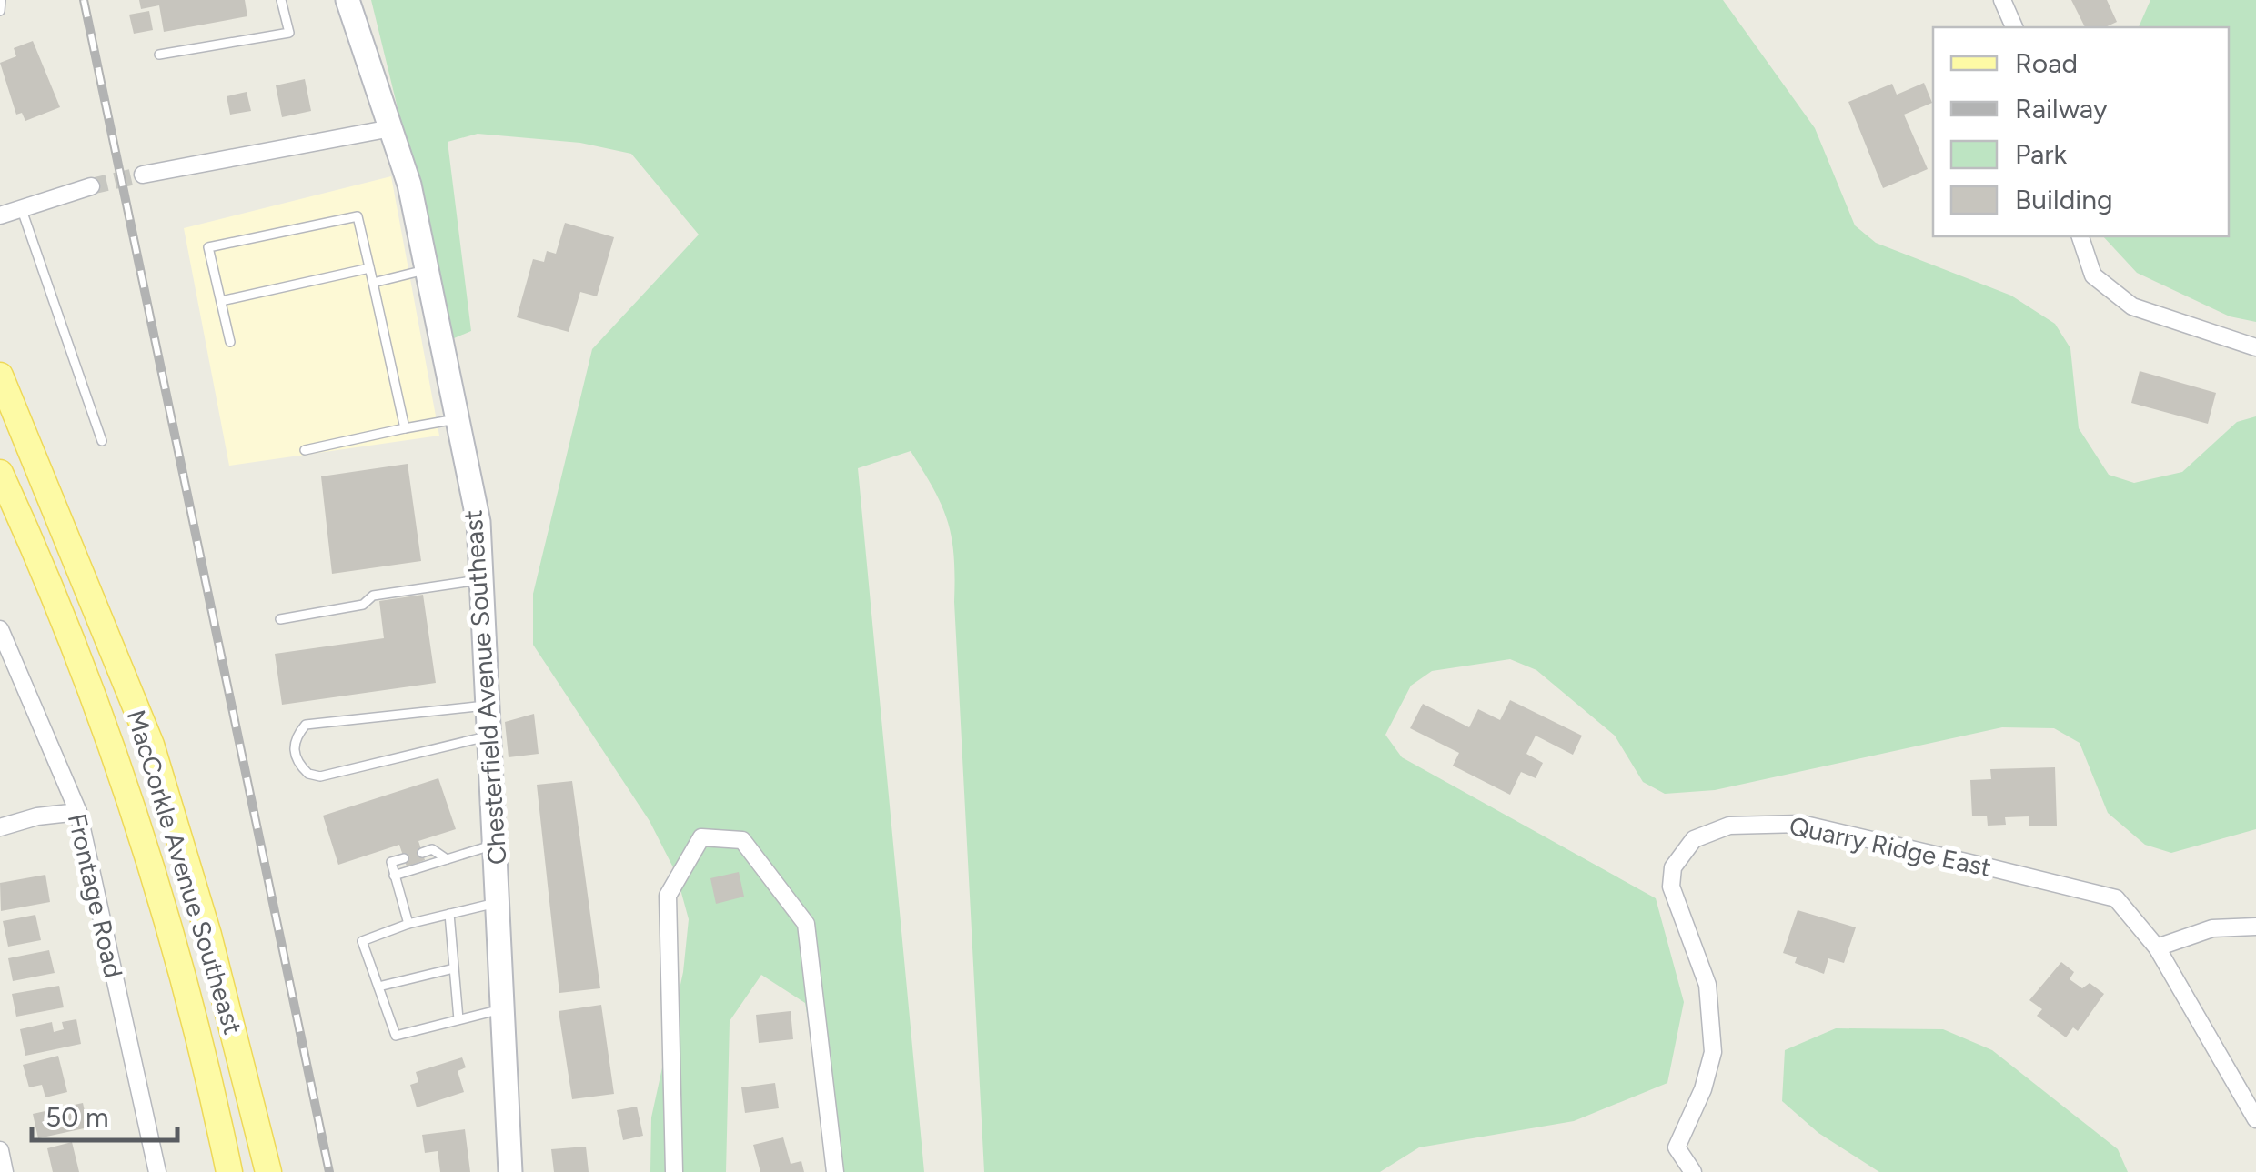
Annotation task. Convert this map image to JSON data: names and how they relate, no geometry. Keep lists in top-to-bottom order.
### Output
{
  "streets": {
    "main road": ["MacCorkle Avenue Southeast"],
    "street": ["Chesterfield Avenue Southeast", "Quarry Ridge East", "Frontage Road"]
  },
  "legend": [
    "Road",
    "Railway",
    "Park",
    "Building"
  ],
  "scale_bar": "50 m"
}
